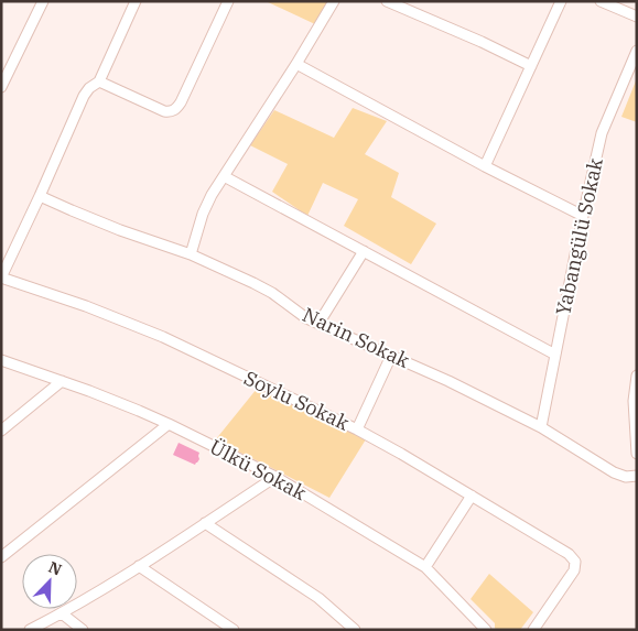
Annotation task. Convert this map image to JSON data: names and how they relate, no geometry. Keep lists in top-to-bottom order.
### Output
{
  "streets": {
    "street": [
      "Yabangülü Sokak",
      "Narin Sokak",
      "Soylu Sokak",
      "Ülkü Sokak"
    ]
  },
  "crossings": [
    ["Yabangülü Sokak", "Narin Sokak"]
  ],
  "north": "top right"
}
